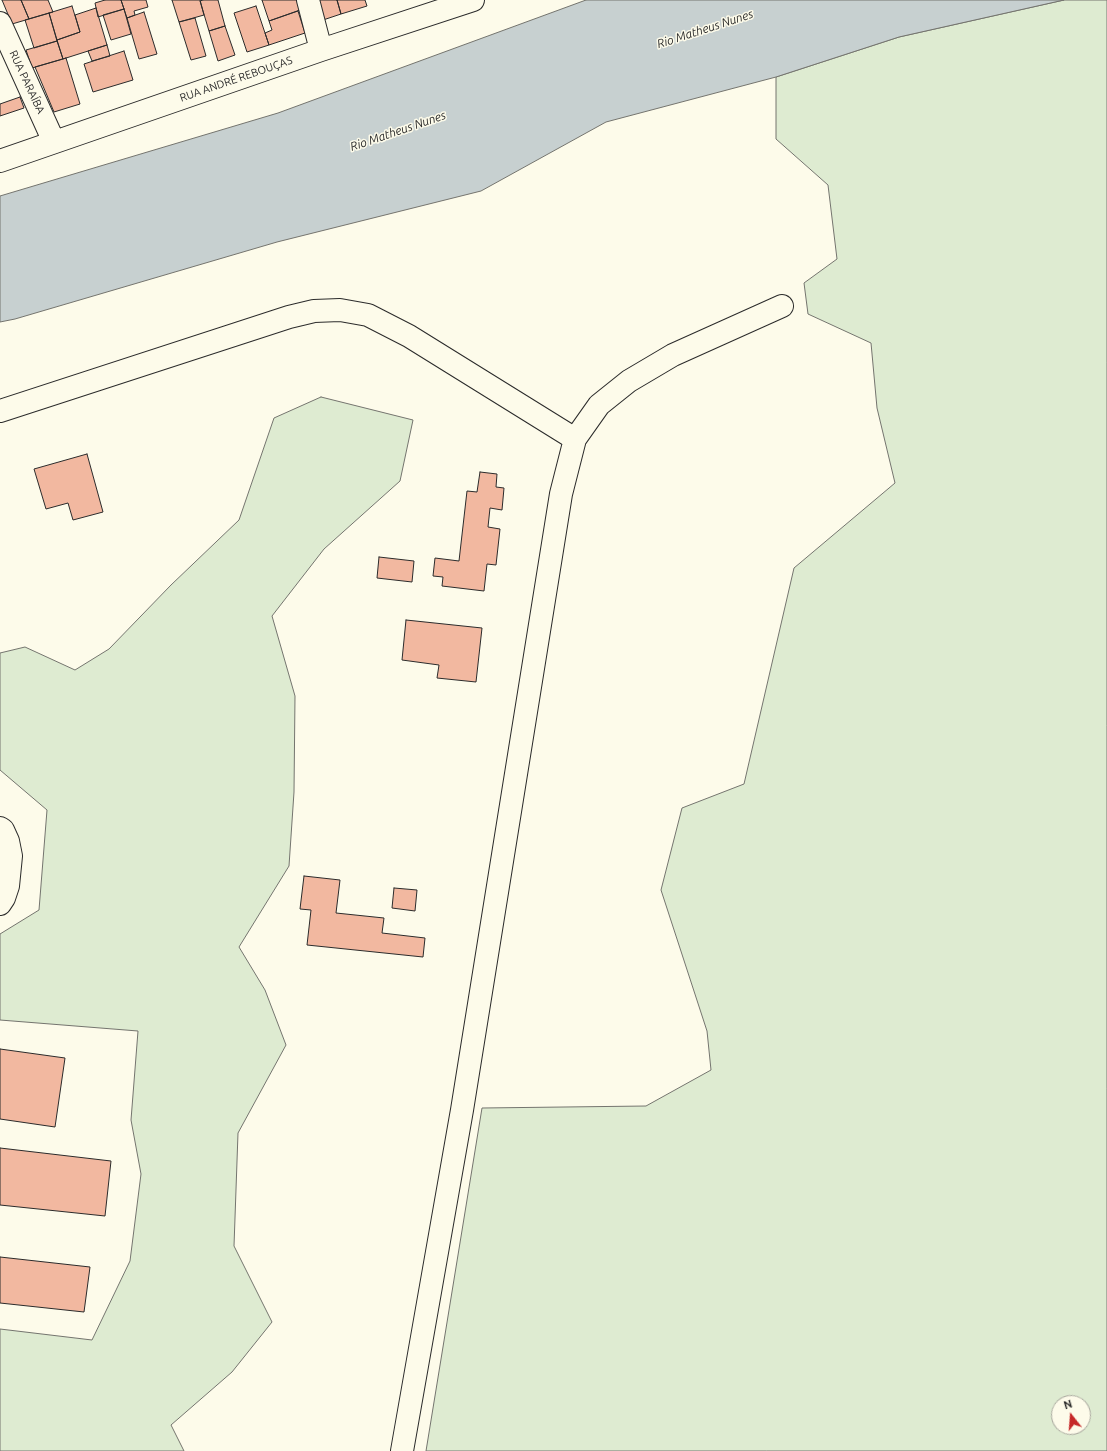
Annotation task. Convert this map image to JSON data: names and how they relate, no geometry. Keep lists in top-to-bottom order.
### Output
{
  "streets": {
    "street": ["RUA ANDRÉ REBOUÇAS", "RUA PARAÍBA"]
  },
  "crossings": [
    ["RUA ANDRÉ REBOUÇAS", "RUA PARAÍBA"]
  ],
  "water": ["Rio Matheus Nunes"],
  "north": "top"
}
